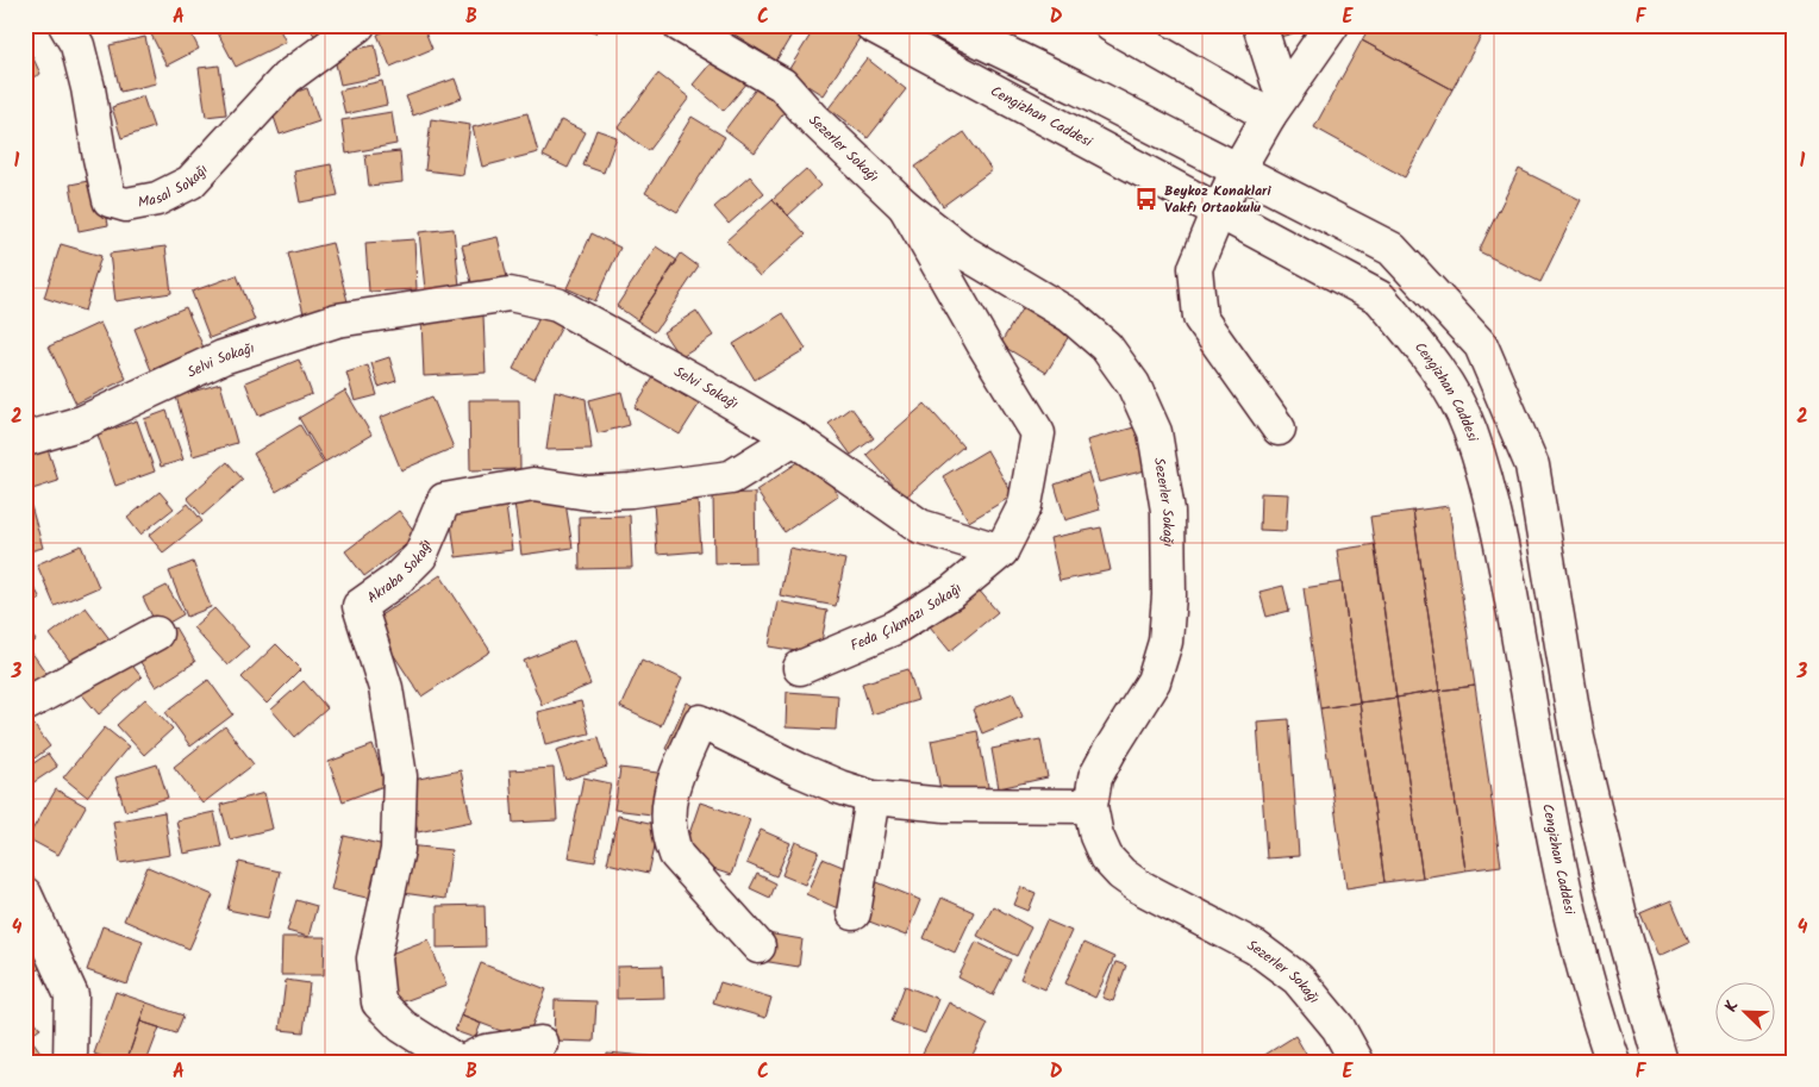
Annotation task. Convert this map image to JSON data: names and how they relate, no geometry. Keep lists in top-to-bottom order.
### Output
{
  "streets": {
    "street": [
      "Cengizhan Caddesi",
      "Sezerler Sokağı",
      "Masal Sokağı",
      "Selvi Sokağı",
      "Akraba Sokağı",
      "Feda Çıkmazı Sokağı"
    ]
  },
  "crossings": [
    ["Selvi Sokağı", "Akraba Sokağı"],
    ["Selvi Sokağı", "Feda Çıkmazı Sokağı"]
  ],
  "places": {
    "bus stop": ["Beykoz Konaklari Vakfı Ortaokulu"]
  },
  "north": "top left",
  "grid": {
    "columns": [
      "A",
      "B",
      "C",
      "D",
      "E",
      "F"
    ],
    "rows": [
      "1",
      "2",
      "3",
      "4"
    ]
  }
}
